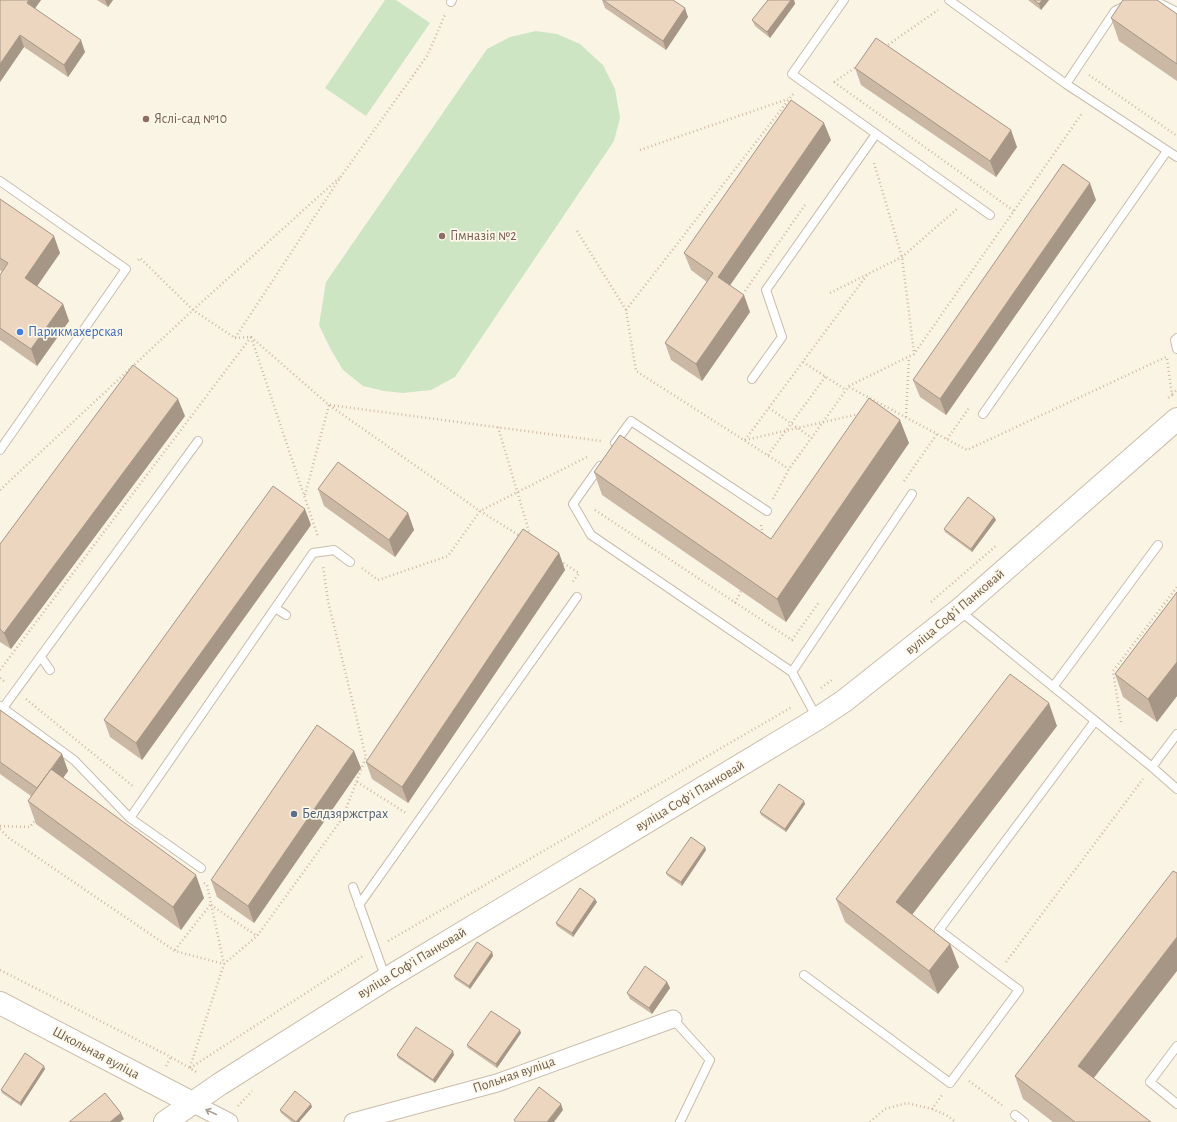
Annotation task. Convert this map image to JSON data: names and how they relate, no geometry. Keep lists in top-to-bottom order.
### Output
{
  "streets": {
    "main road": ["вуліца Софʼі Панковай", "Школьная вуліца"],
    "street": ["Польная вуліца"]
  },
  "crossings": [
    ["вуліца Софʼі Панковай", "Школьная вуліца"]
  ],
  "places": [
    "Яслі-сад №10",
    "Гімназія №2",
    "Парикмахерская",
    "Белдзяржстрах"
  ]
}
